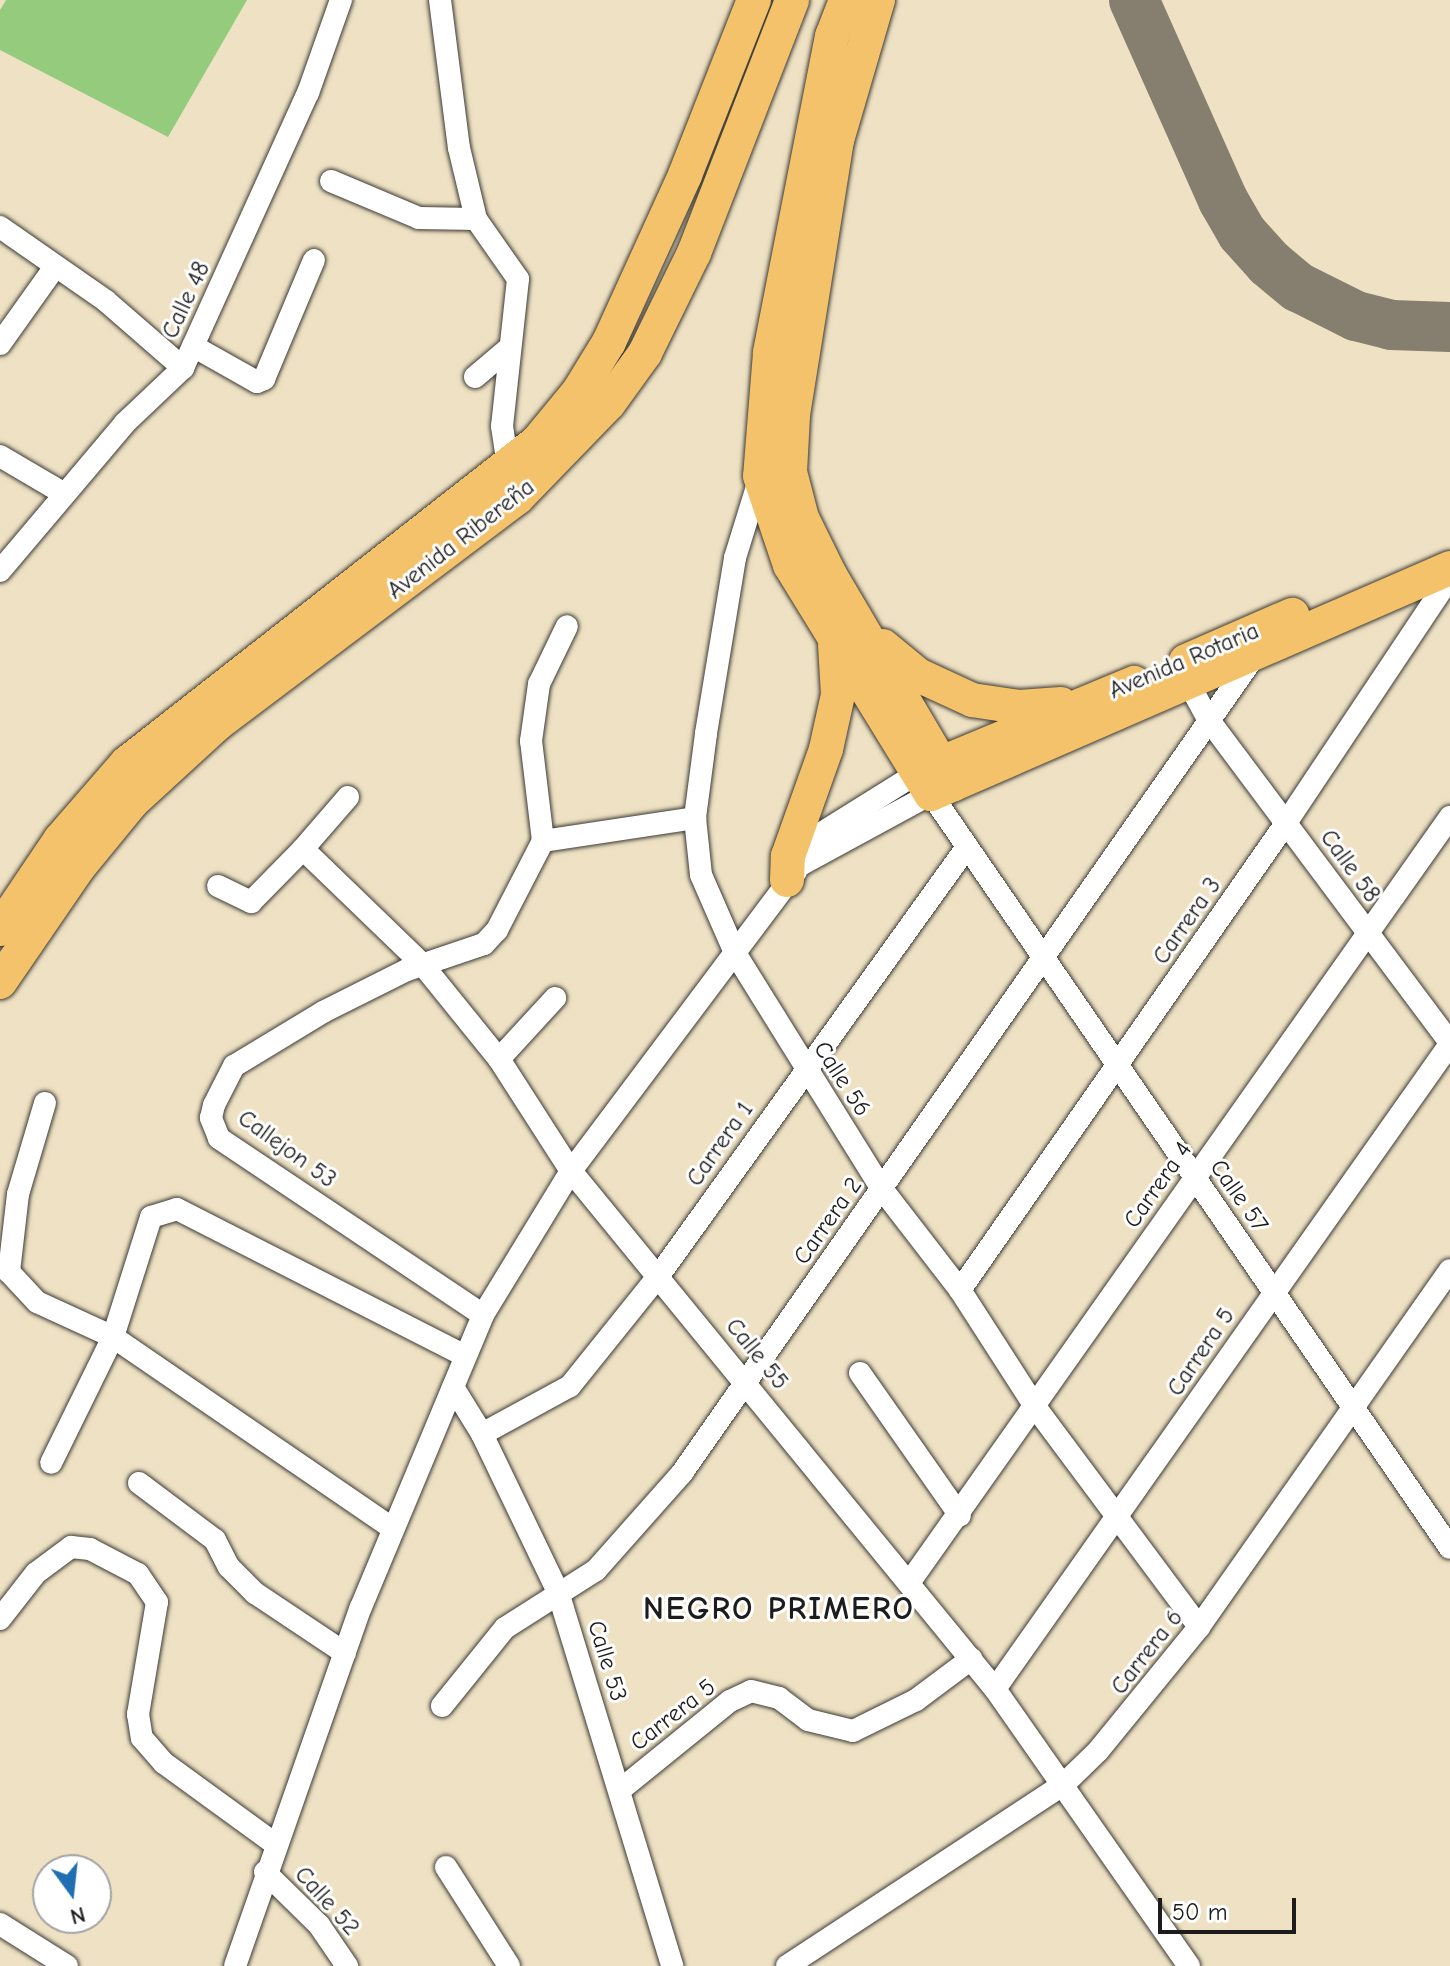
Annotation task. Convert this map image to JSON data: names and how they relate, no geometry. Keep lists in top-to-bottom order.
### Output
{
  "streets": {
    "main road": ["Avenida Ribereña", "Avenida Rotaria"],
    "street": [
      "Calle 48",
      "Calle 58",
      "Carrera 3",
      "Calle 56",
      "Carrera 1",
      "Callejon 53",
      "Carrera 4",
      "Calle 57",
      "Carrera 2",
      "Carrera 5",
      "Calle 55",
      "Carrera 6",
      "Calle 53",
      "Calle 52"
    ]
  },
  "crossings": [
    ["Avenida Rotaria", "Calle 58"],
    ["Avenida Rotaria", "Calle 57"],
    ["Avenida Rotaria", "Carrera 2"],
    ["Calle 58", "Carrera 3"],
    ["Calle 58", "Carrera 4"],
    ["Calle 58", "Carrera 2"],
    ["Calle 58", "Carrera 5"],
    ["Carrera 3", "Calle 56"],
    ["Carrera 3", "Calle 57"],
    ["Calle 56", "Carrera 1"],
    ["Calle 56", "Carrera 4"],
    ["Calle 56", "Carrera 2"],
    ["Calle 56", "Carrera 5"],
    ["Calle 56", "Carrera 6"],
    ["Carrera 1", "Calle 57"],
    ["Carrera 1", "Calle 55"],
    ["Carrera 1", "Calle 53"],
    ["Callejon 53", "Calle 55"],
    ["Carrera 4", "Calle 57"],
    ["Carrera 4", "Calle 55"],
    ["Calle 57", "Carrera 2"],
    ["Calle 57", "Carrera 5"],
    ["Calle 57", "Carrera 6"],
    ["Carrera 2", "Calle 55"],
    ["Carrera 2", "Calle 53"],
    ["Carrera 5", "Calle 55"],
    ["Carrera 5", "Calle 53"],
    ["Calle 55", "Carrera 6"]
  ],
  "districts": ["NEGRO PRIMERO"],
  "scale_bar": "50 m",
  "north": "bottom"
}
